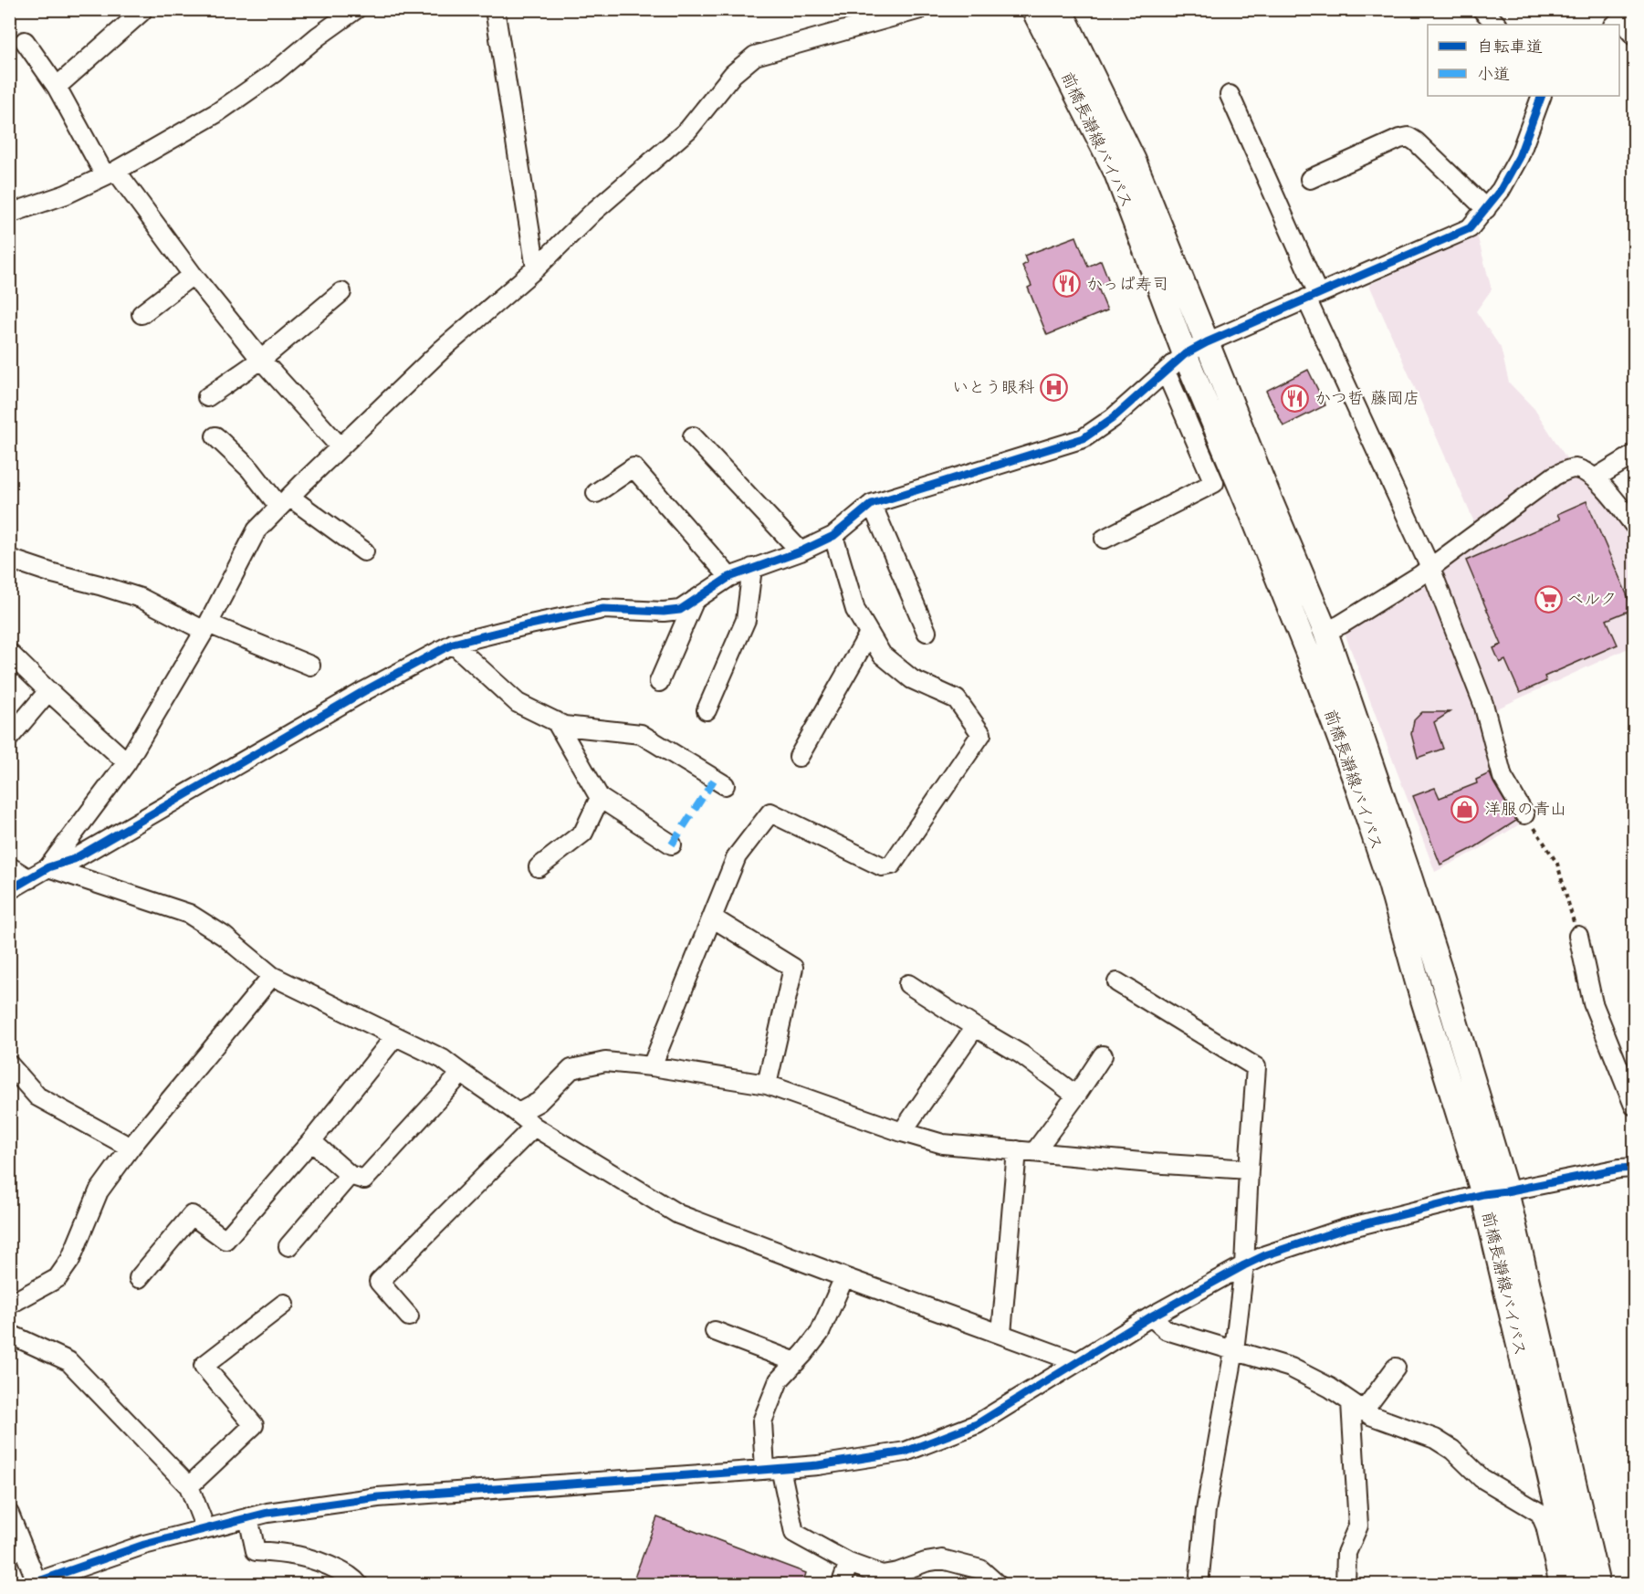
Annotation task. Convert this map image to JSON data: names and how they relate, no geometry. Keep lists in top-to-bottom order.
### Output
{
  "streets": {
    "main road": ["前橋長瀞線バイパス"]
  },
  "places": {
    "restaurant": ["かっぱ寿司", "かつ哲 藤岡店"],
    "hospital": ["いとう眼科"],
    "supermarket": ["ベルク"],
    "shop": ["洋服の青山"]
  },
  "legend": ["自転車道", "小道"]
}
